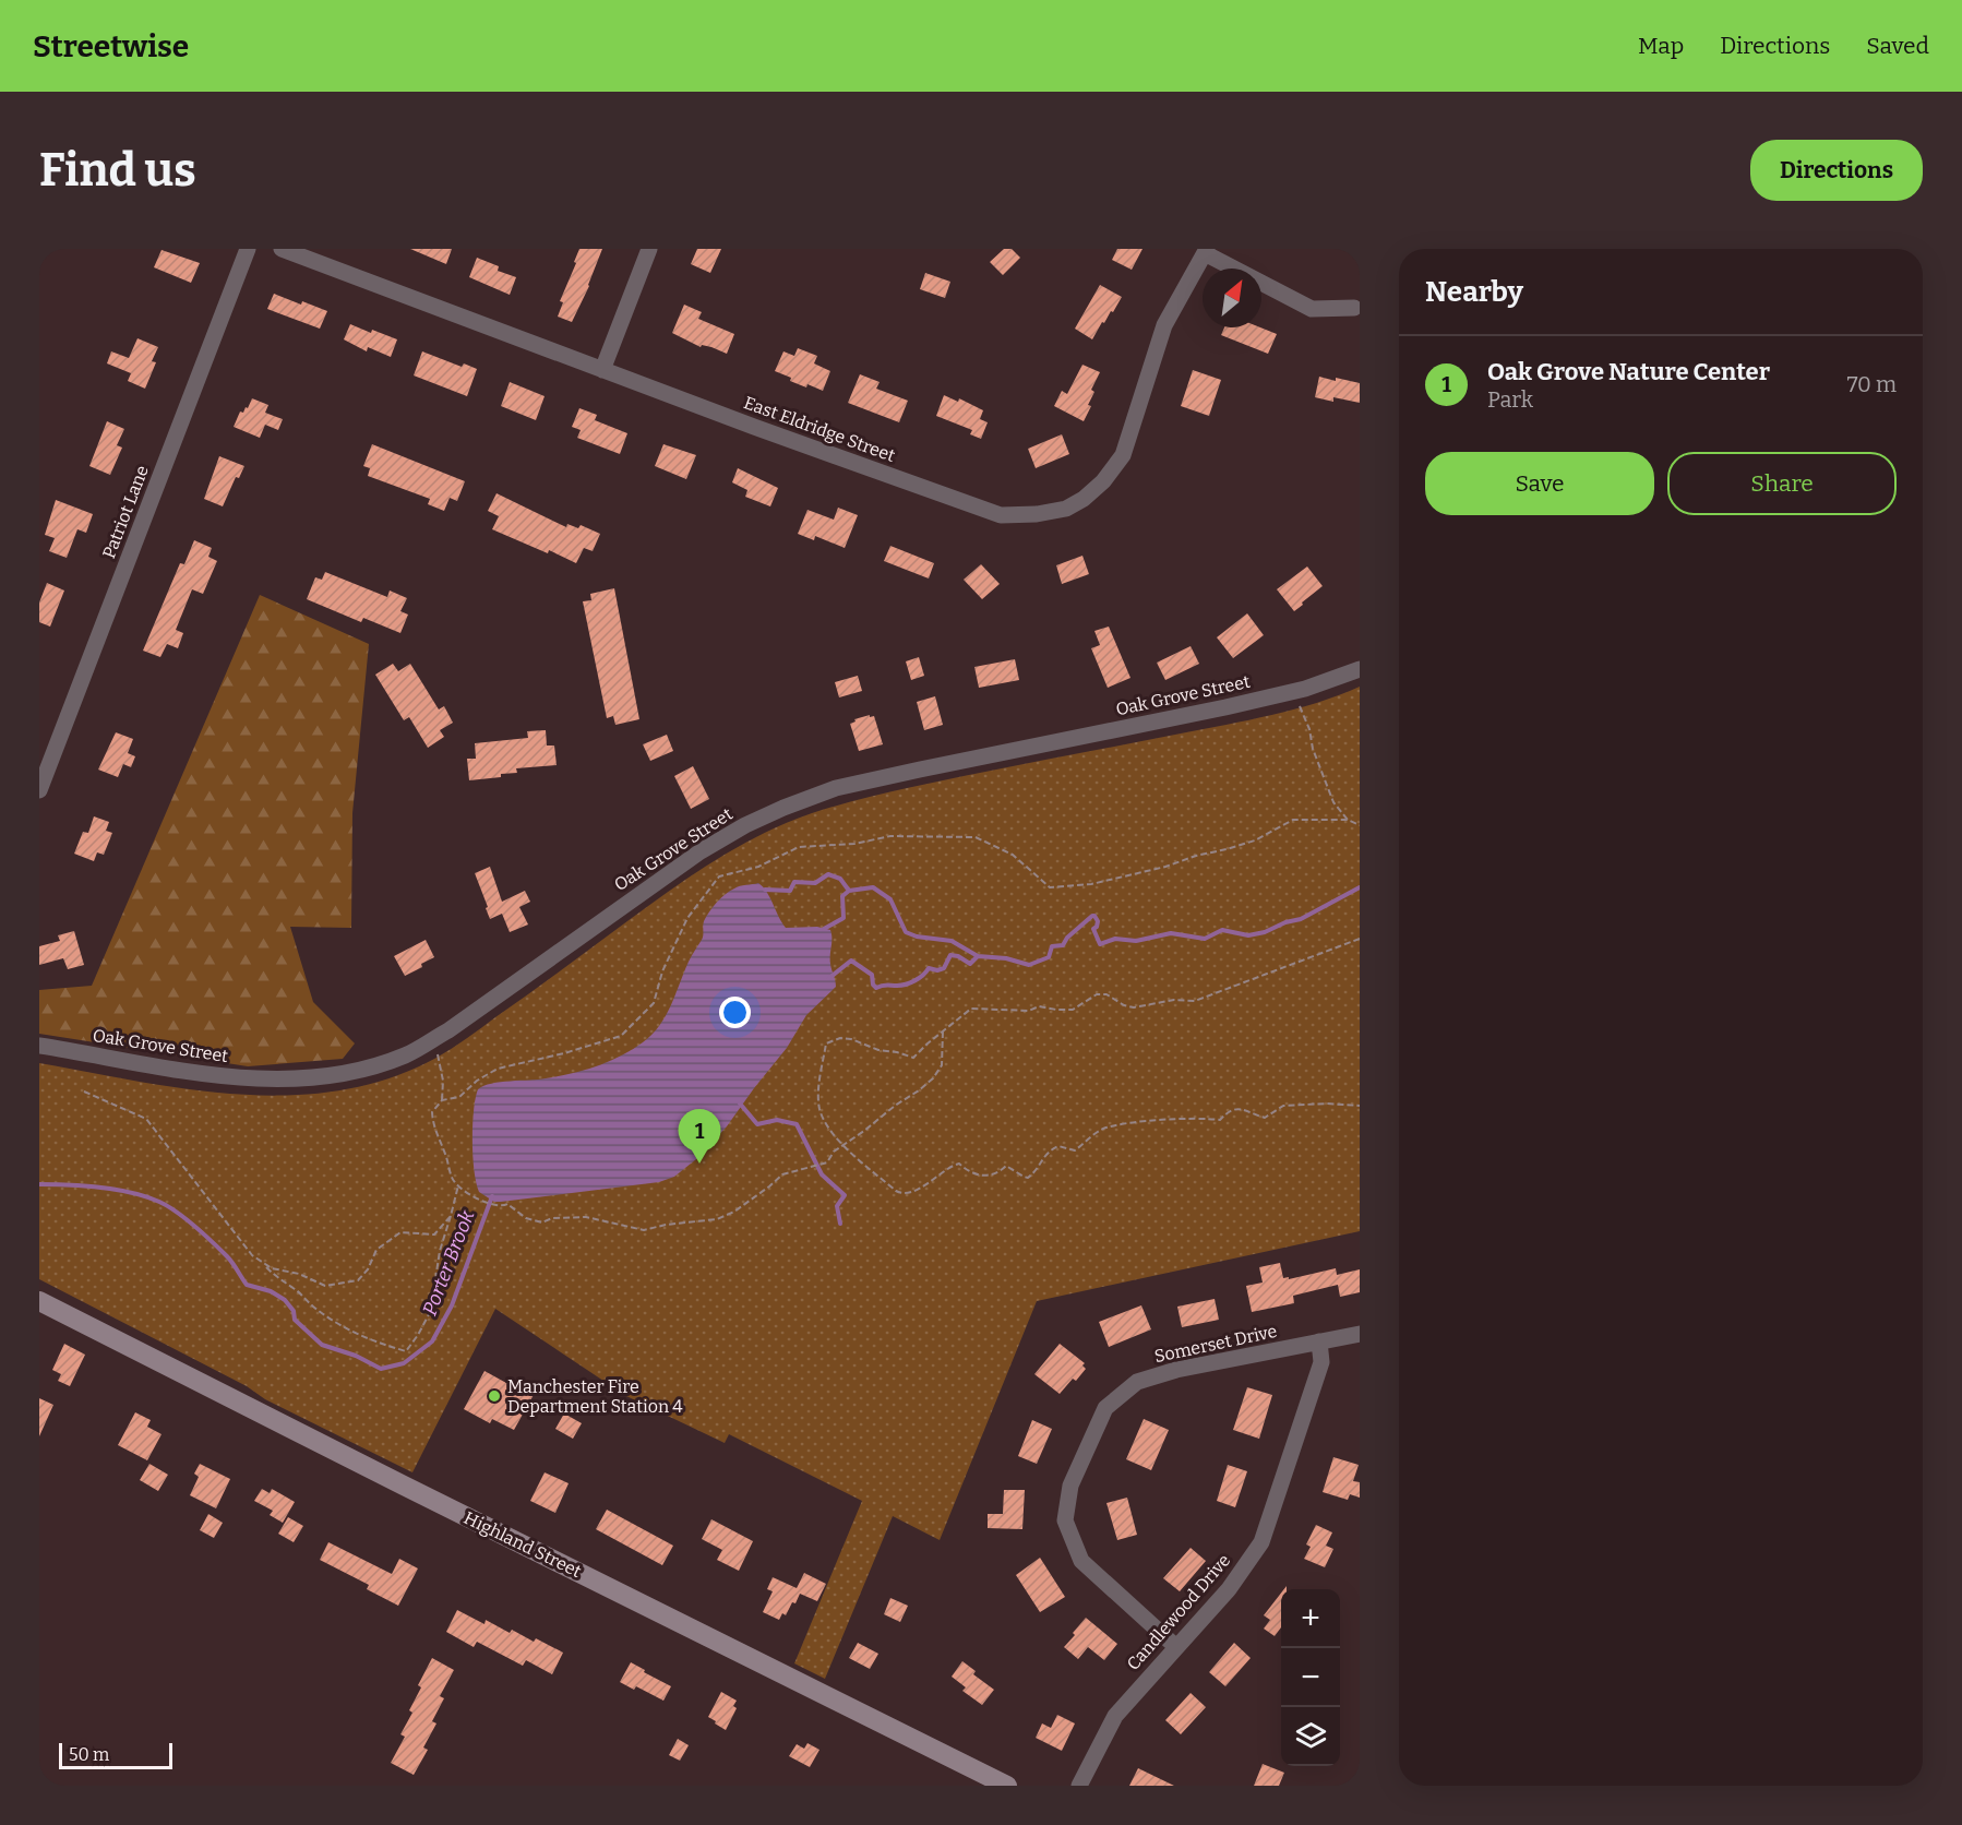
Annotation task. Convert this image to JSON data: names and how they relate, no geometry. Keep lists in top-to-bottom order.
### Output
{
  "streets": {
    "main road": ["Highland Street"],
    "street": [
      "East Eldridge Street",
      "Patriot Lane",
      "Oak Grove Street",
      "Somerset Drive",
      "Candlewood Drive"
    ]
  },
  "crossings": [
    ["Somerset Drive", "Candlewood Drive"]
  ],
  "water": ["Porter Brook"],
  "places": ["Manchester Fire Department Station 4"],
  "scale_bar": "50 m",
  "north": "top right",
  "page": {
    "header": "Streetwise",
    "nav": ["Map", "Directions", "Saved"],
    "buttons": [
      "Directions",
      ["Save", "Share"]
    ],
    "title": "Find us",
    "heading": "Nearby",
    "list": [
      {
        "mark": "1",
        "name": "Oak Grove Nature Center",
        "note": "Park",
        "value": "70 m"
      }
    ],
    "pins": "1",
    "map_buttons": ["+", "−"],
    "scale": "50 m"
  }
}
